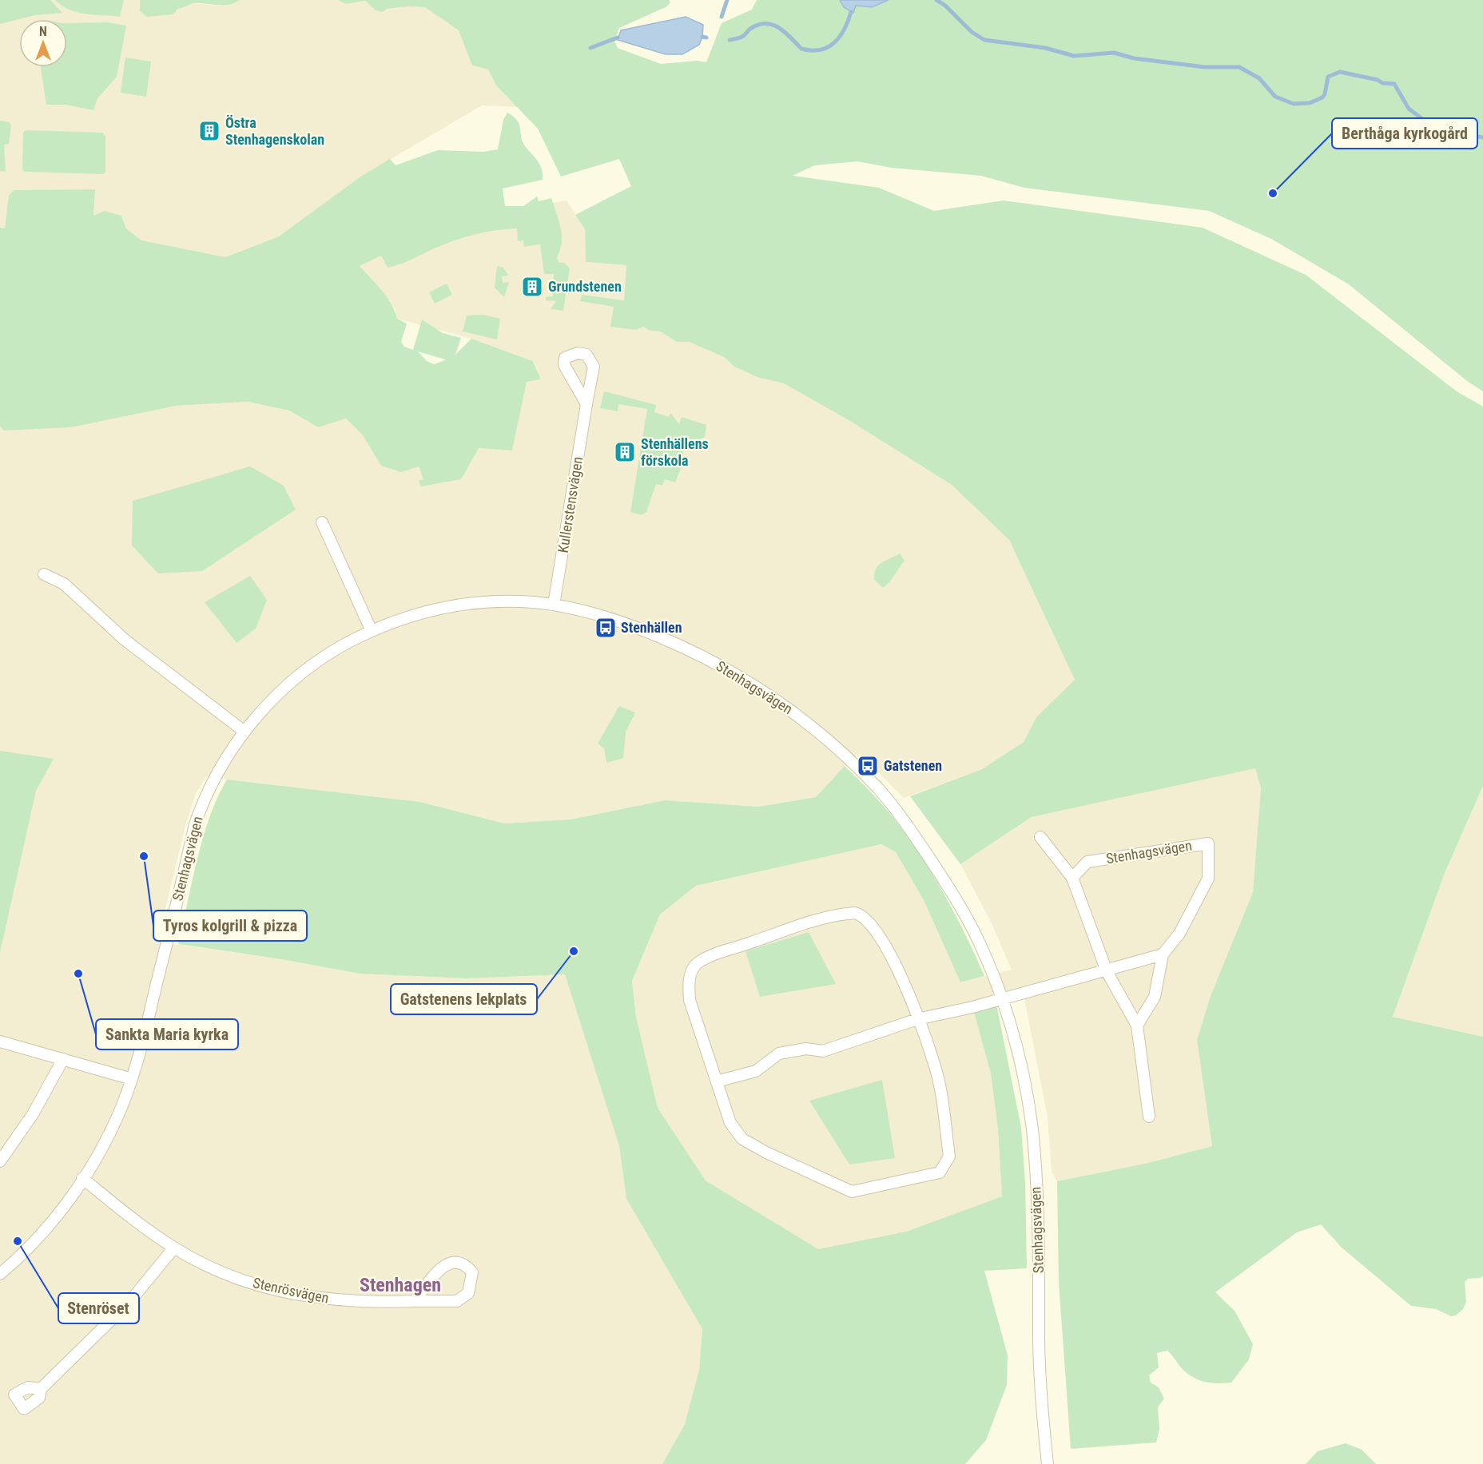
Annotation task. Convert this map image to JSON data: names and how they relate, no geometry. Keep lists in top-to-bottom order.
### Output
{
  "streets": {
    "street": ["Kullerstensvägen", "Stenhagsvägen", "Stenrösvägen"]
  },
  "crossings": [
    ["Kullerstensvägen", "Stenhagsvägen"],
    ["Stenhagsvägen", "Stenrösvägen"]
  ],
  "districts": ["Stenhagen"],
  "places": {
    "building": ["Östra Stenhagenskolan", "Grundstenen", "Stenhällens förskola"],
    "other": [
      "Berthåga kyrkogård",
      "Tyros kolgrill & pizza",
      "Gatstenens lekplats",
      "Sankta Maria kyrka",
      "Stenröset"
    ],
    "bus stop": ["Stenhällen", "Gatstenen"]
  },
  "north": "top"
}
